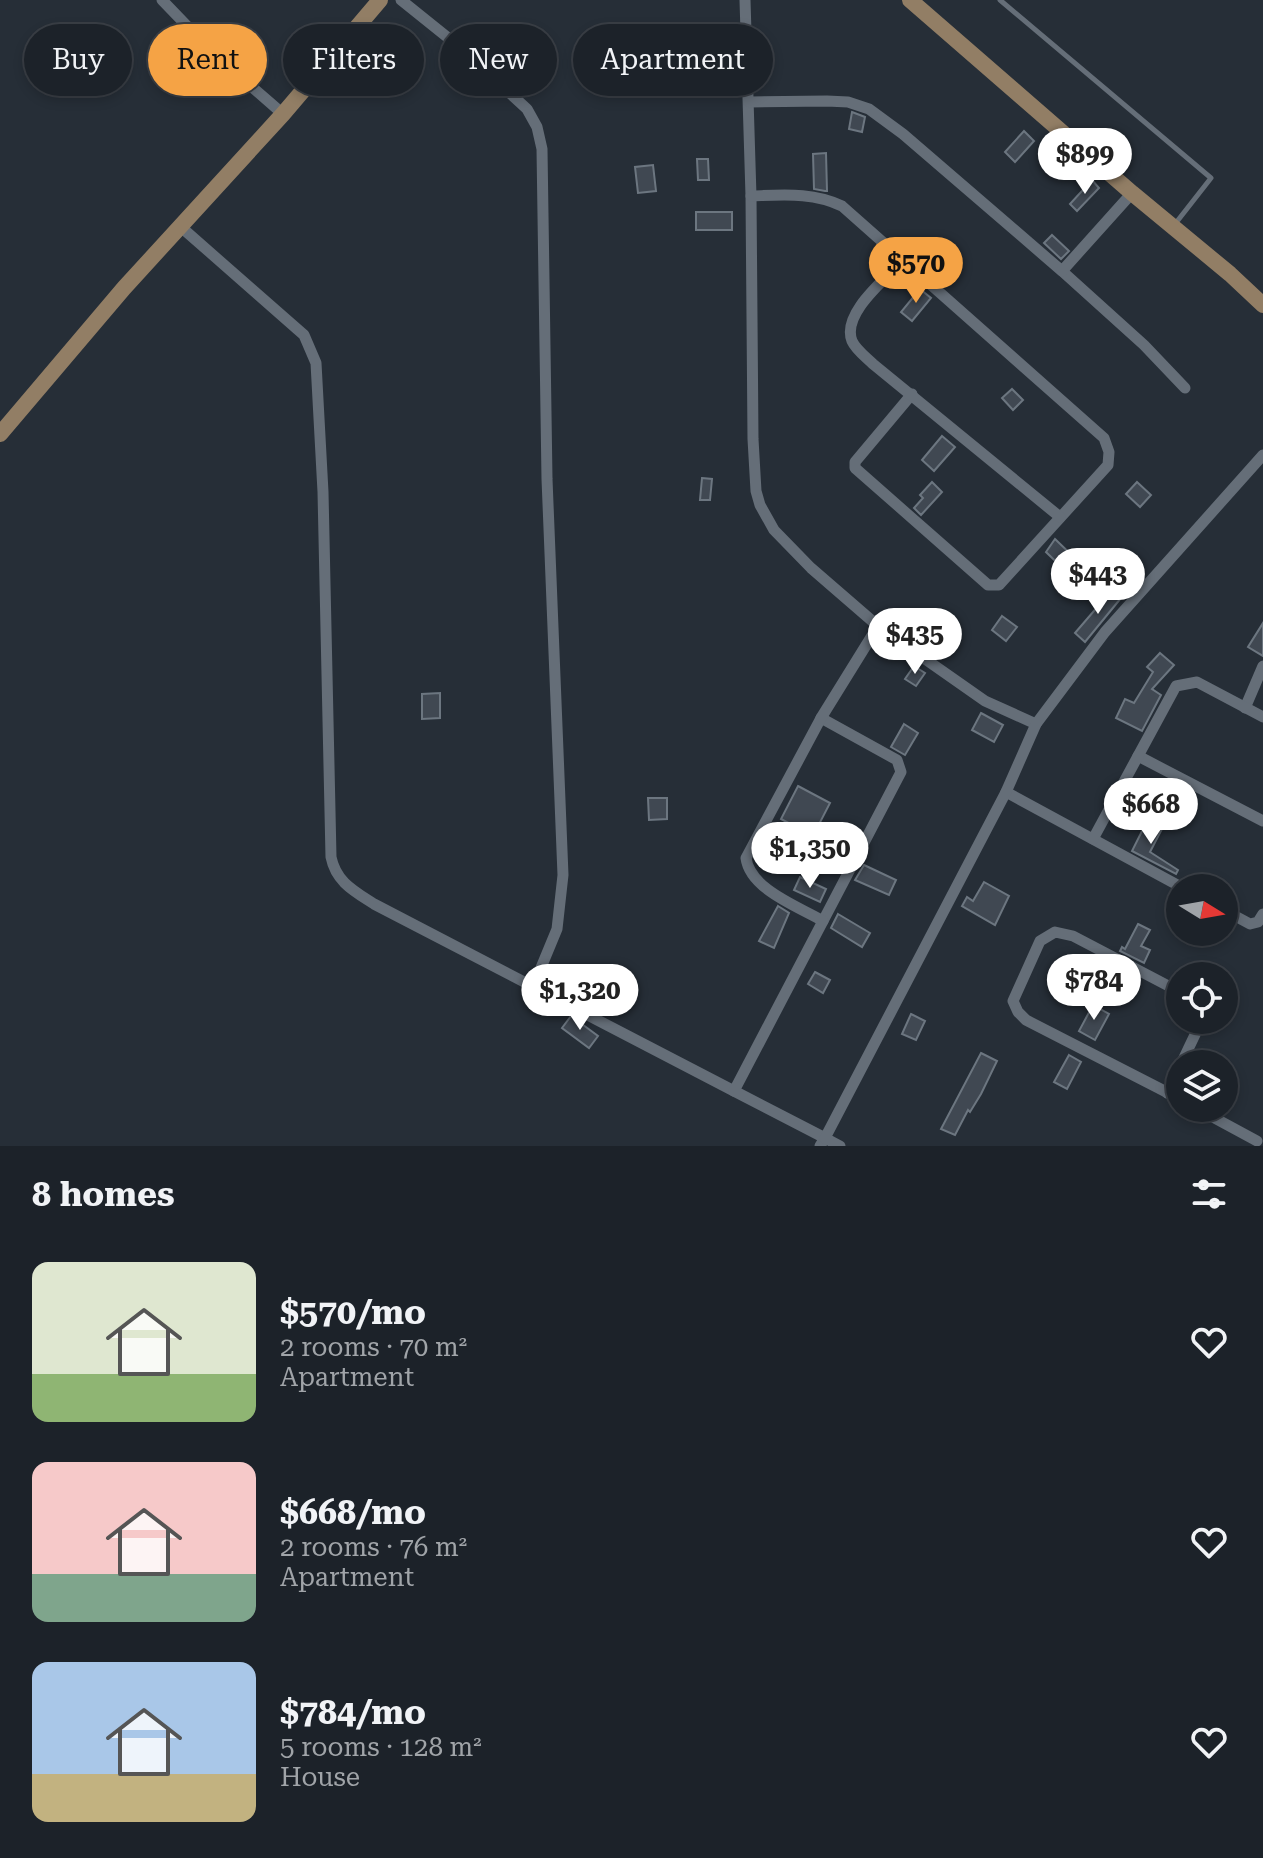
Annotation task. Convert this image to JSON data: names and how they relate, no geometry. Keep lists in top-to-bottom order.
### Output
{
  "north": "right",
  "page": {
    "chip": [
      "Buy",
      "Rent",
      "Filters",
      "New",
      "Apartment"
    ],
    "price": [
      "$899",
      "$570",
      "$443",
      "$435",
      "$668",
      "$1,350",
      "$784",
      "$1,320"
    ],
    "heading": "8 homes",
    "list": [
      {
        "name": "$570/mo",
        "note": "2 rooms · 70 m² · Apartment"
      },
      {
        "name": "$668/mo",
        "note": "2 rooms · 76 m² · Apartment"
      },
      {
        "name": "$784/mo",
        "note": "5 rooms · 128 m² · House"
      }
    ]
  }
}
